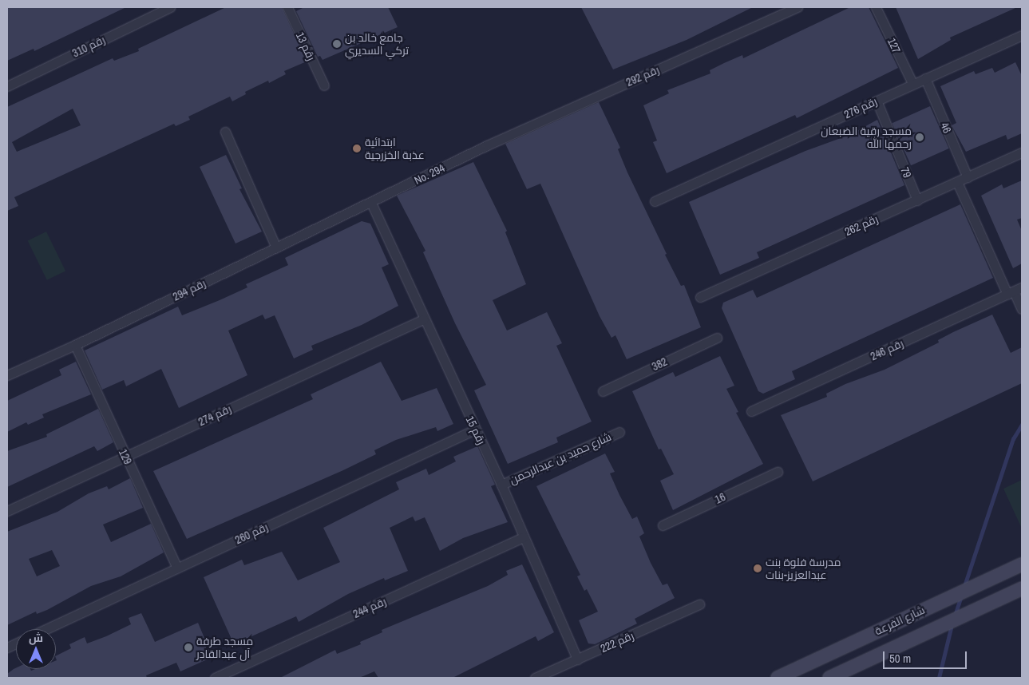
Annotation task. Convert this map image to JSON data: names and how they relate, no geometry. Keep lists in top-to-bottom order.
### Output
{
  "streets": {
    "street": [
      "127",
      "رقم 310",
      "رقم 13",
      "رقم 292",
      "رقم 276",
      "46",
      "79",
      "No. 294",
      "رقم 262",
      "رقم 294",
      "رقم 246",
      "382",
      "رقم 274",
      "رقم 15",
      "129",
      "شارع حميد بن عبدالرحمن",
      "16",
      "رقم 260",
      "رقم 244",
      "شارع الفرعة",
      "رقم 222"
    ]
  },
  "crossings": [
    ["127", "رقم 276"],
    ["رقم 292", "No. 294"],
    ["رقم 276", "46"],
    ["رقم 276", "79"],
    ["46", "رقم 262"],
    ["79", "رقم 262"],
    ["No. 294", "رقم 294"],
    ["No. 294", "رقم 15"],
    ["رقم 294", "رقم 15"],
    ["رقم 294", "129"],
    ["رقم 274", "رقم 15"],
    ["رقم 274", "129"],
    ["رقم 15", "شارع حميد بن عبدالرحمن"],
    ["رقم 15", "رقم 260"],
    ["رقم 15", "رقم 244"],
    ["رقم 15", "رقم 222"],
    ["129", "رقم 260"]
  ],
  "places": [
    "جامع خالد بن تركي السديري",
    "مسجد رقية الضبعان رحمها الله",
    "ابتدائية عذبة الخزرجية",
    "مدرسة فلوة بنت عبدالعزيز-بنات",
    "مسجد طرفة آل عبدالقادر"
  ],
  "scale_bar": "50 m",
  "north": "top"
}
